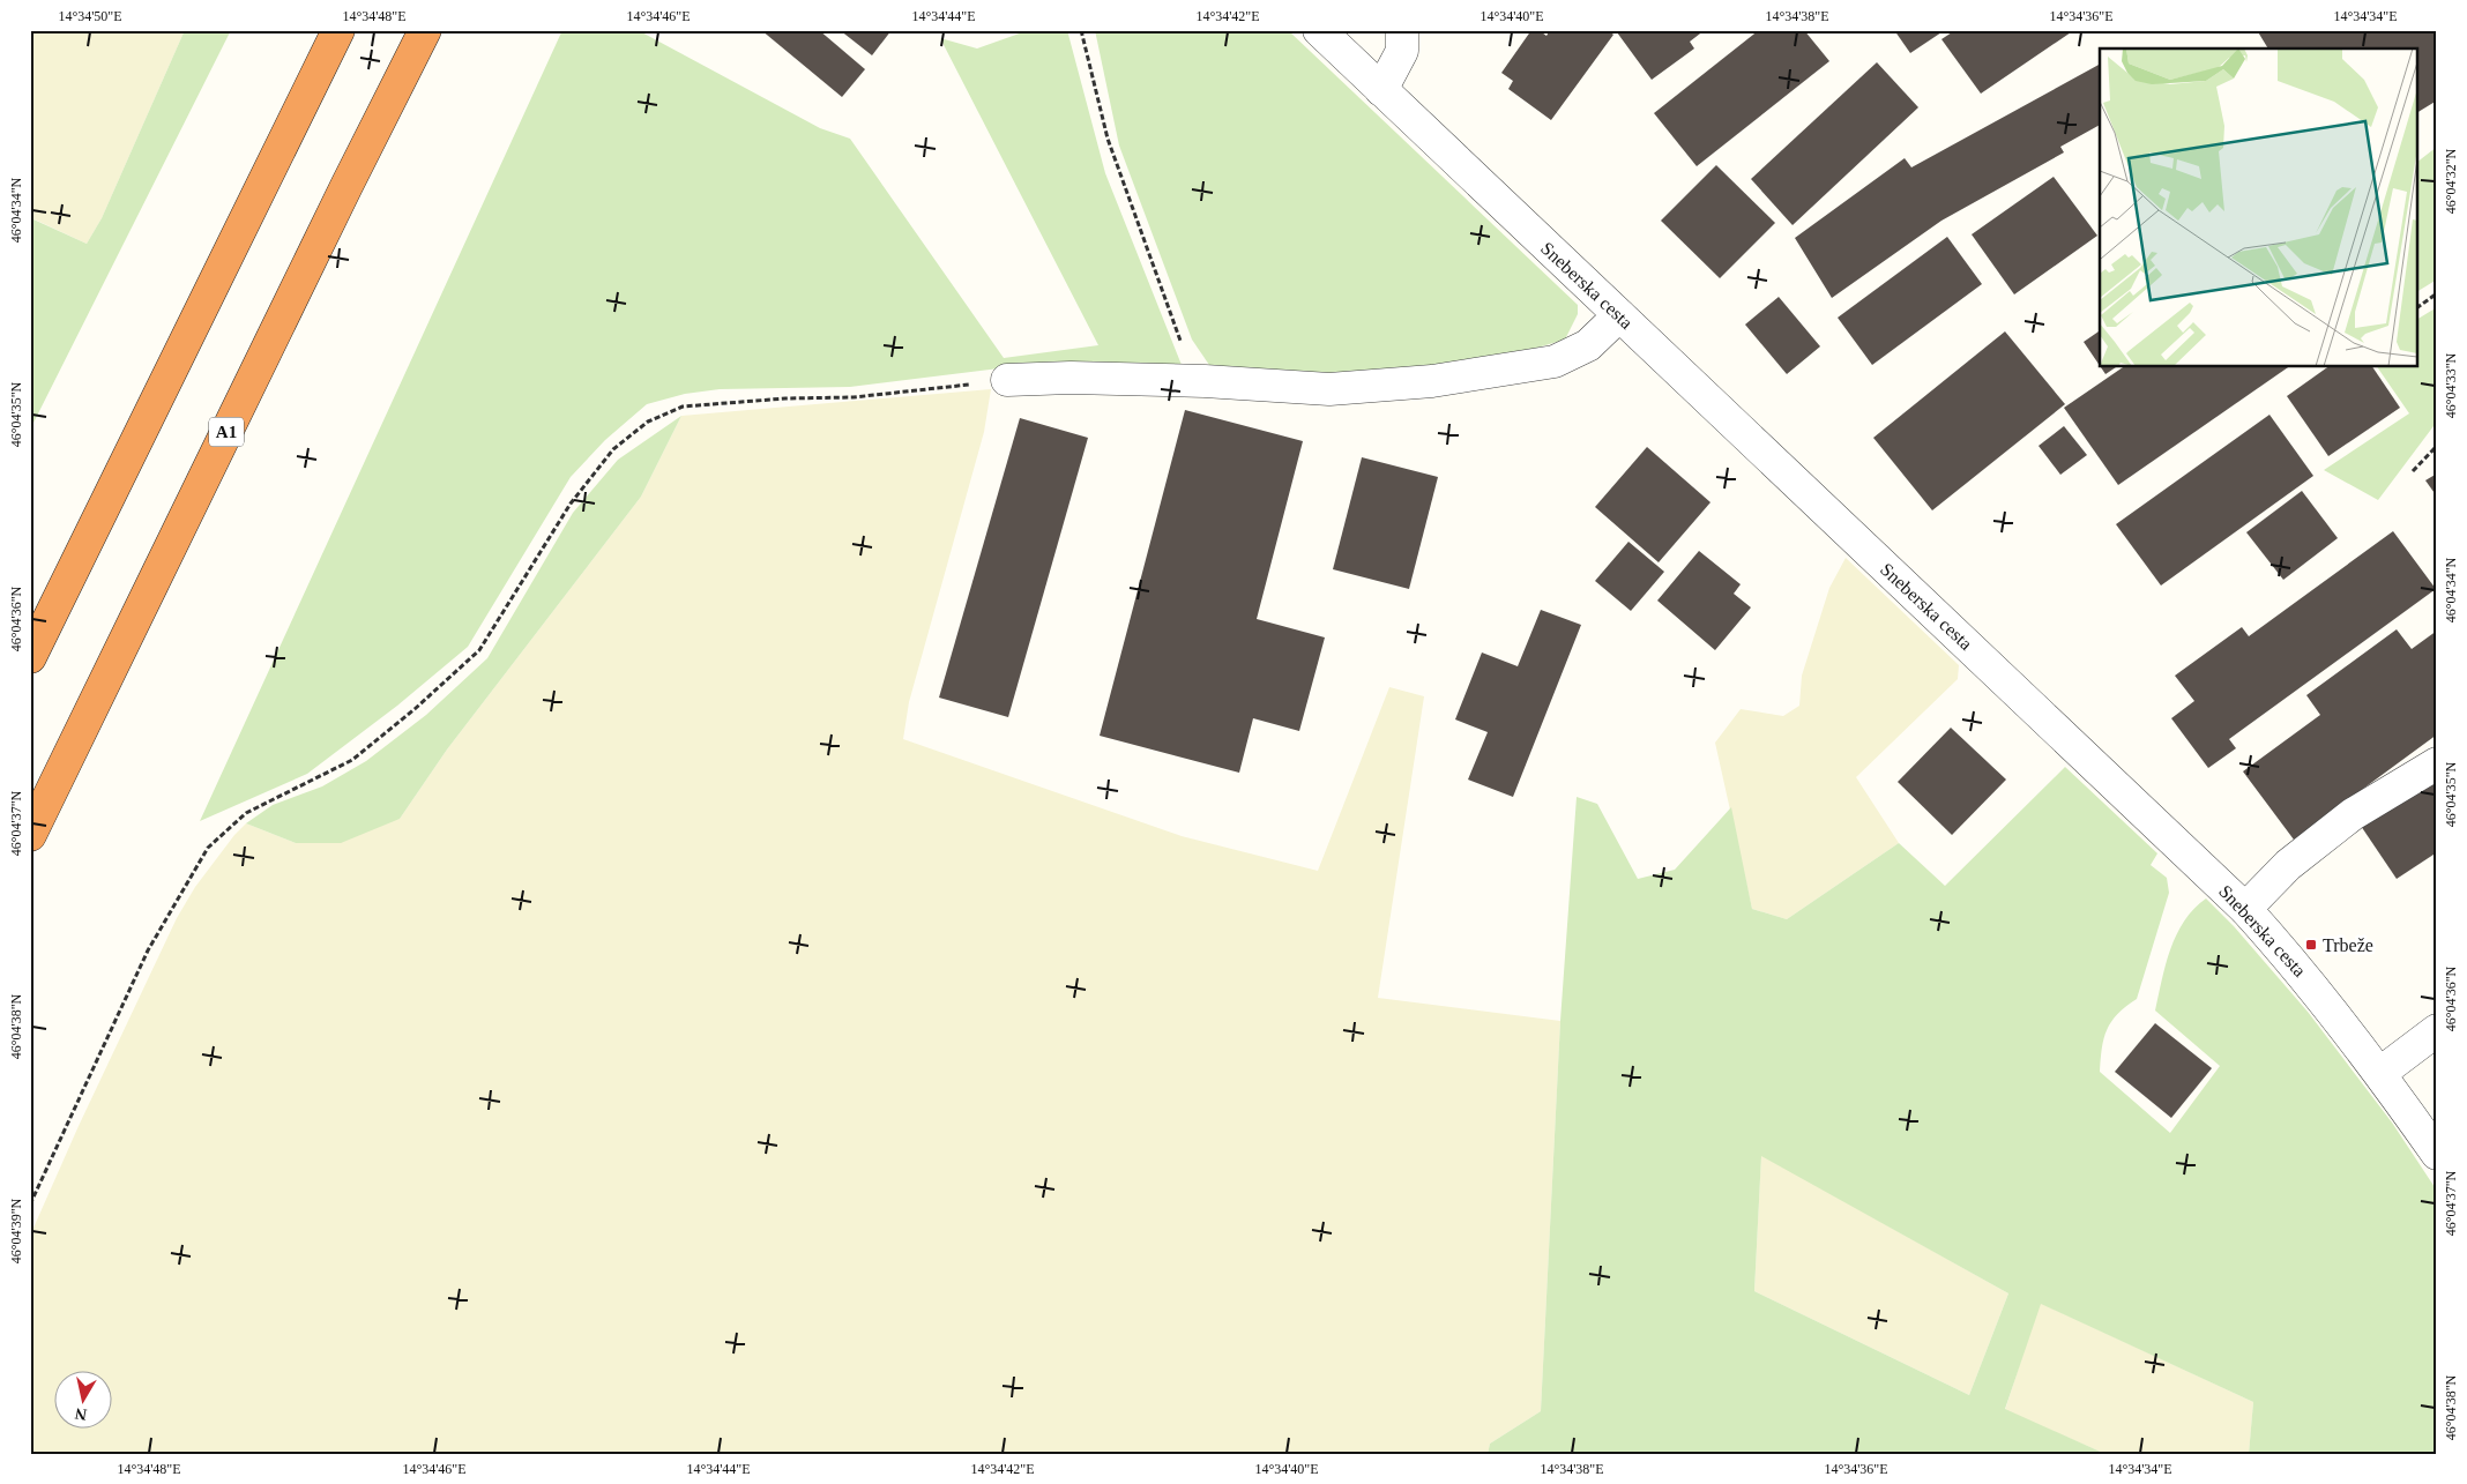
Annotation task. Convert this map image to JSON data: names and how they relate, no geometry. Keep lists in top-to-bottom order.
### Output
{
  "streets": {
    "highway": ["A1"],
    "street": ["Sneberska cesta"]
  },
  "places": {
    "transit": ["Trbeže"]
  },
  "north": "bottom",
  "coordinates": [
    "14°34'50\"E",
    "14°34'48\"E",
    "14°34'46\"E",
    "14°34'44\"E",
    "14°34'42\"E",
    "14°34'40\"E",
    "14°34'38\"E",
    "14°34'36\"E",
    "14°34'34\"E",
    "46°04'32\"N",
    "46°04'34\"N",
    "46°04'33\"N",
    "46°04'35\"N",
    "46°04'36\"N",
    "46°04'37\"N",
    "46°04'38\"N",
    "46°04'39\"N"
  ]
}
